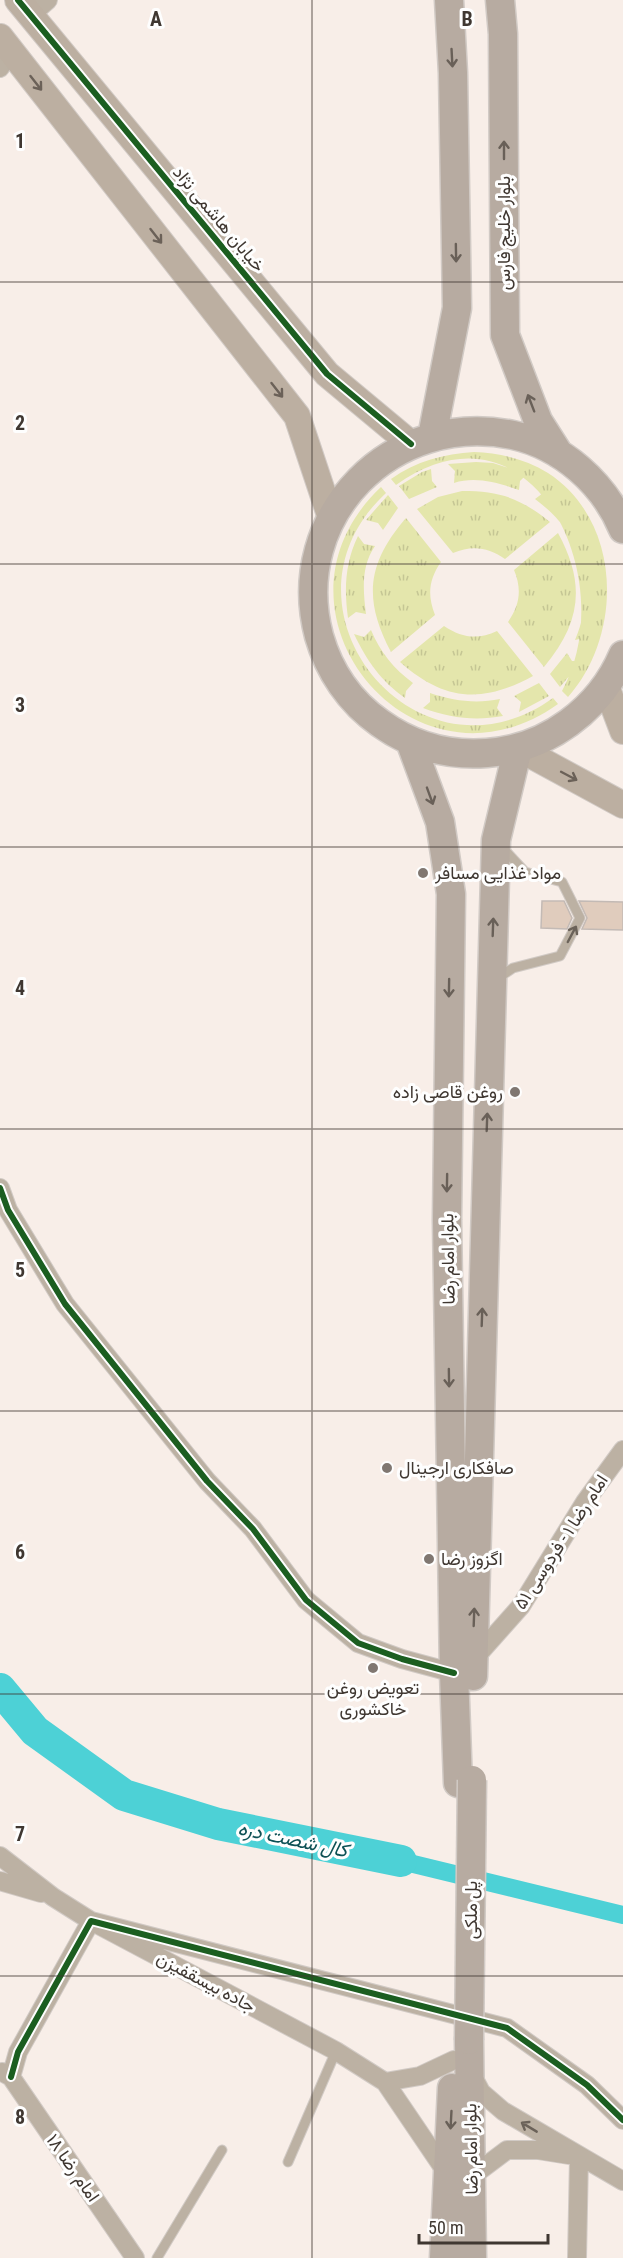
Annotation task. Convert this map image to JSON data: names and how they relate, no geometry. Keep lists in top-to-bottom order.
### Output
{
  "streets": {
    "main road": ["بلوار خلیج فارس", "بلوار امام رضا", "پل ملکی"],
    "street": [
      "خیابان هاشمی نژاد",
      "امام رضا ۱ - فردوسی ۵۱",
      "جاده بیسقفیزن",
      "امام رضا ۱۸"
    ]
  },
  "crossings": [
    ["بلوار امام رضا", "امام رضا ۱ - فردوسی ۵۱"],
    ["بلوار امام رضا", "پل ملکی"]
  ],
  "water": ["کال شصت دره"],
  "places": [
    "مواد غذایی مسافر",
    "روغن قاصی زاده",
    "صافکاری ارجینال",
    "اگزوز رضا",
    "تعویض روغن خاکشوری"
  ],
  "scale_bar": "50 m",
  "grid": {
    "columns": ["A", "B"],
    "rows": [
      "1",
      "2",
      "3",
      "4",
      "5",
      "6",
      "7",
      "8"
    ]
  }
}
